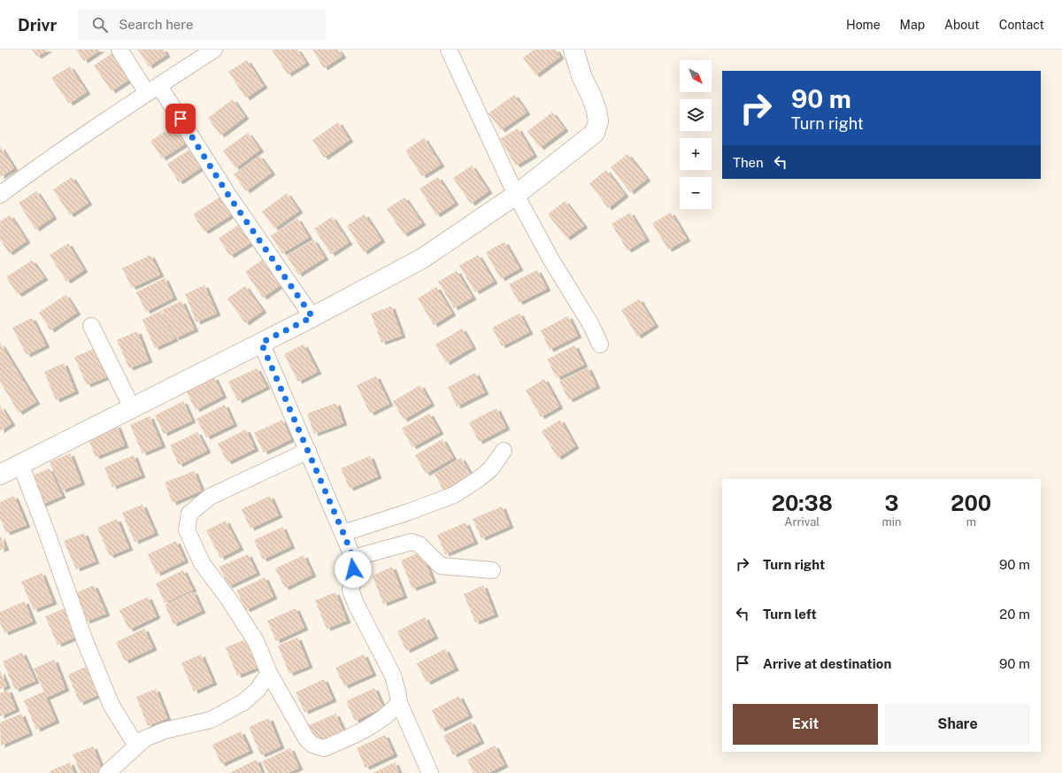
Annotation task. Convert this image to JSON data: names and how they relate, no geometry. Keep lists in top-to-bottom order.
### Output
{
  "north": "bottom right",
  "page": {
    "header": "Drivr",
    "search": "Search here",
    "nav": [
      "Home",
      "Map",
      "About",
      "Contact"
    ],
    "map_buttons": ["+", "−"],
    "turn": ["90 m", "Turn right"],
    "then": "Then",
    "eta": [
      "20:38",
      "Arrival",
      "3",
      "min",
      "200",
      "m"
    ],
    "list": [
      {
        "name": "Turn right",
        "value": "90 m"
      },
      {
        "name": "Turn left",
        "value": "20 m"
      },
      {
        "name": "Arrive at destination",
        "value": "90 m"
      }
    ],
    "buttons": ["Exit", "Share"]
  }
}
